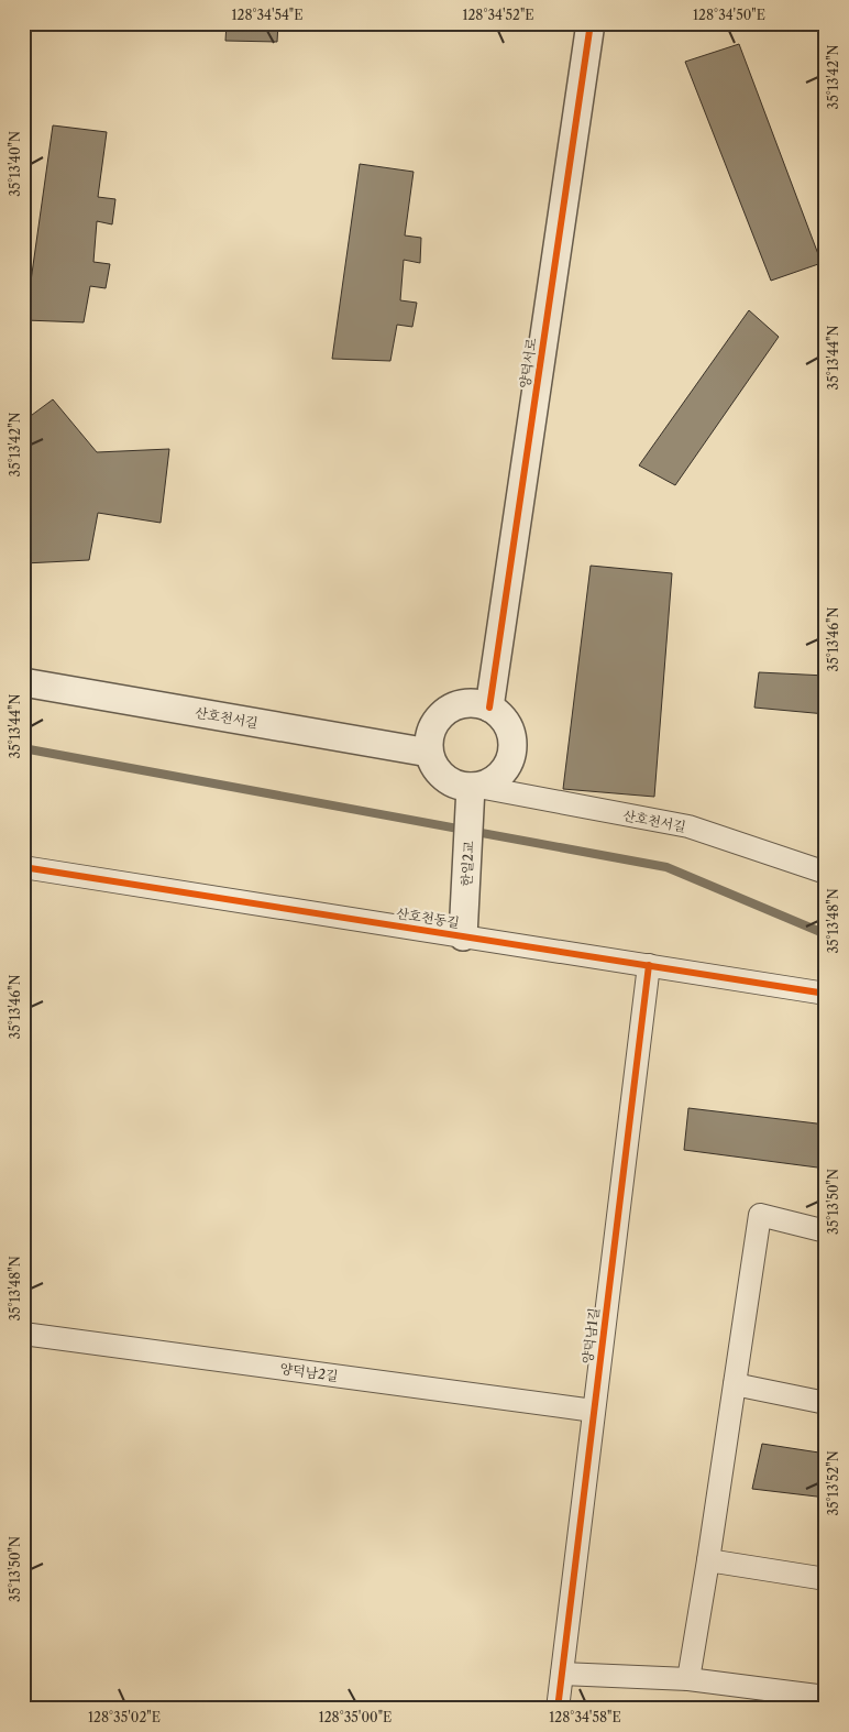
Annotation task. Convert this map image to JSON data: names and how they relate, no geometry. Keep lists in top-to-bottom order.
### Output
{
  "streets": {
    "street": [
      "양덕서로",
      "산호천서길",
      "한일2교",
      "산호천동길",
      "양덕남1길",
      "양덕남2길"
    ]
  },
  "crossings": [
    ["양덕서로", "산호천서길"],
    ["양덕서로", "한일2교"],
    ["산호천서길", "한일2교"],
    ["한일2교", "산호천동길"],
    ["산호천동길", "양덕남1길"],
    ["양덕남1길", "양덕남2길"]
  ],
  "coordinates": [
    "128°34'54\"E",
    "128°34'52\"E",
    "128°34'50\"E",
    "35°13'42\"N",
    "35°13'40\"N",
    "35°13'44\"N",
    "35°13'46\"N",
    "35°13'48\"N",
    "35°13'50\"N",
    "35°13'52\"N",
    "128°35'02\"E",
    "128°35'00\"E",
    "128°34'58\"E"
  ]
}
